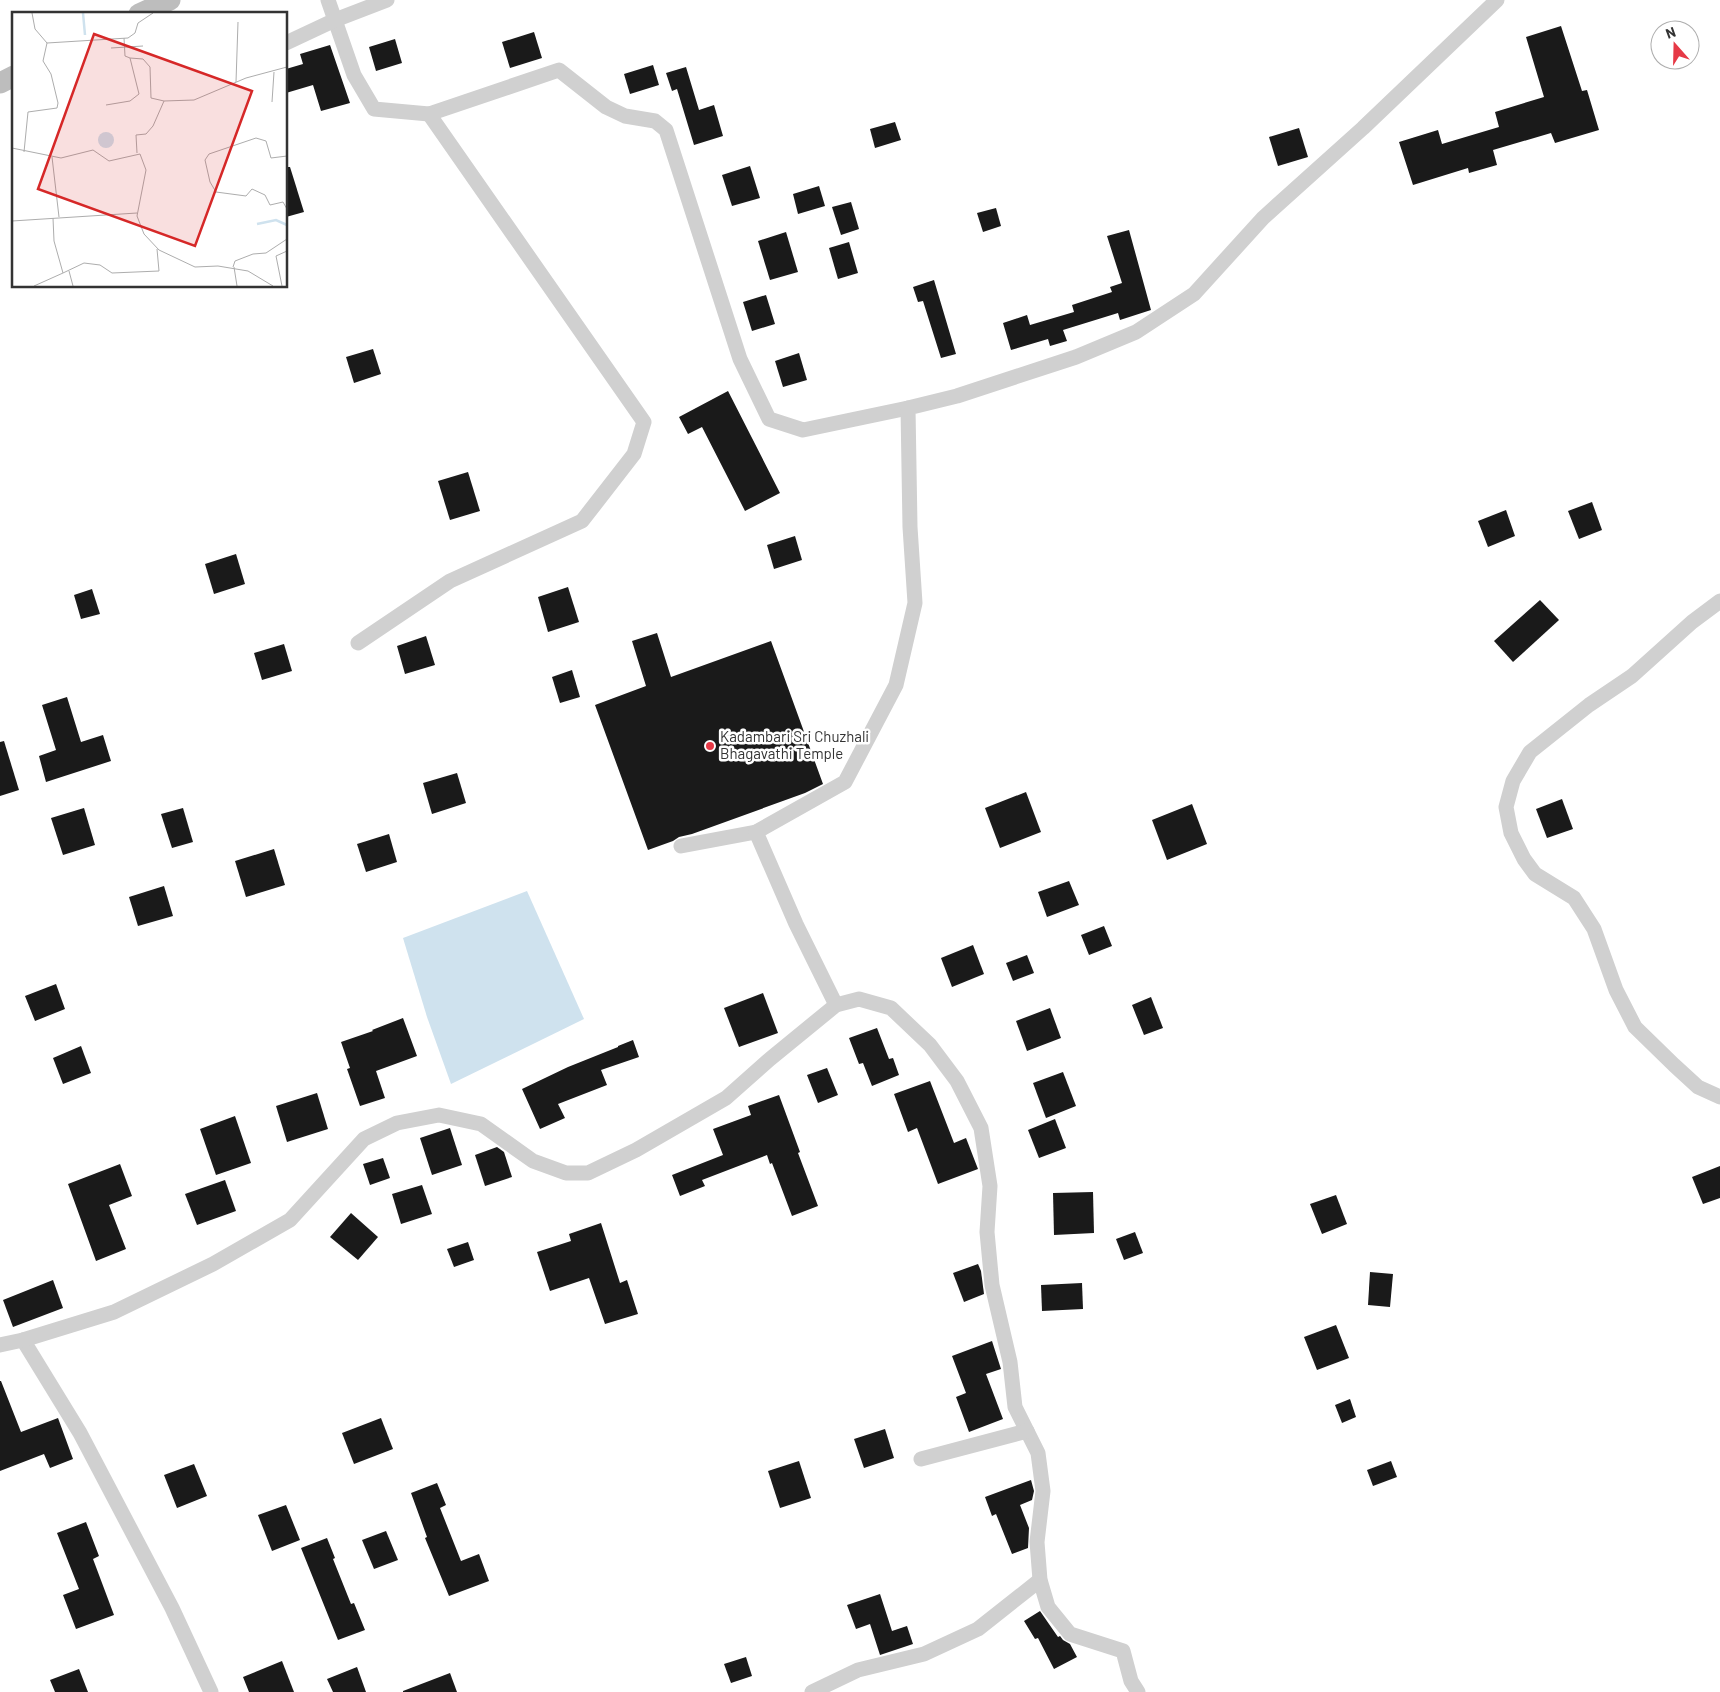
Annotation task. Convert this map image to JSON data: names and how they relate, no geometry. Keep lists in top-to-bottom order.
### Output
{
  "places": ["Kadambari Sri Chuzhali Bhagavathi Temple"],
  "north": "top"
}
